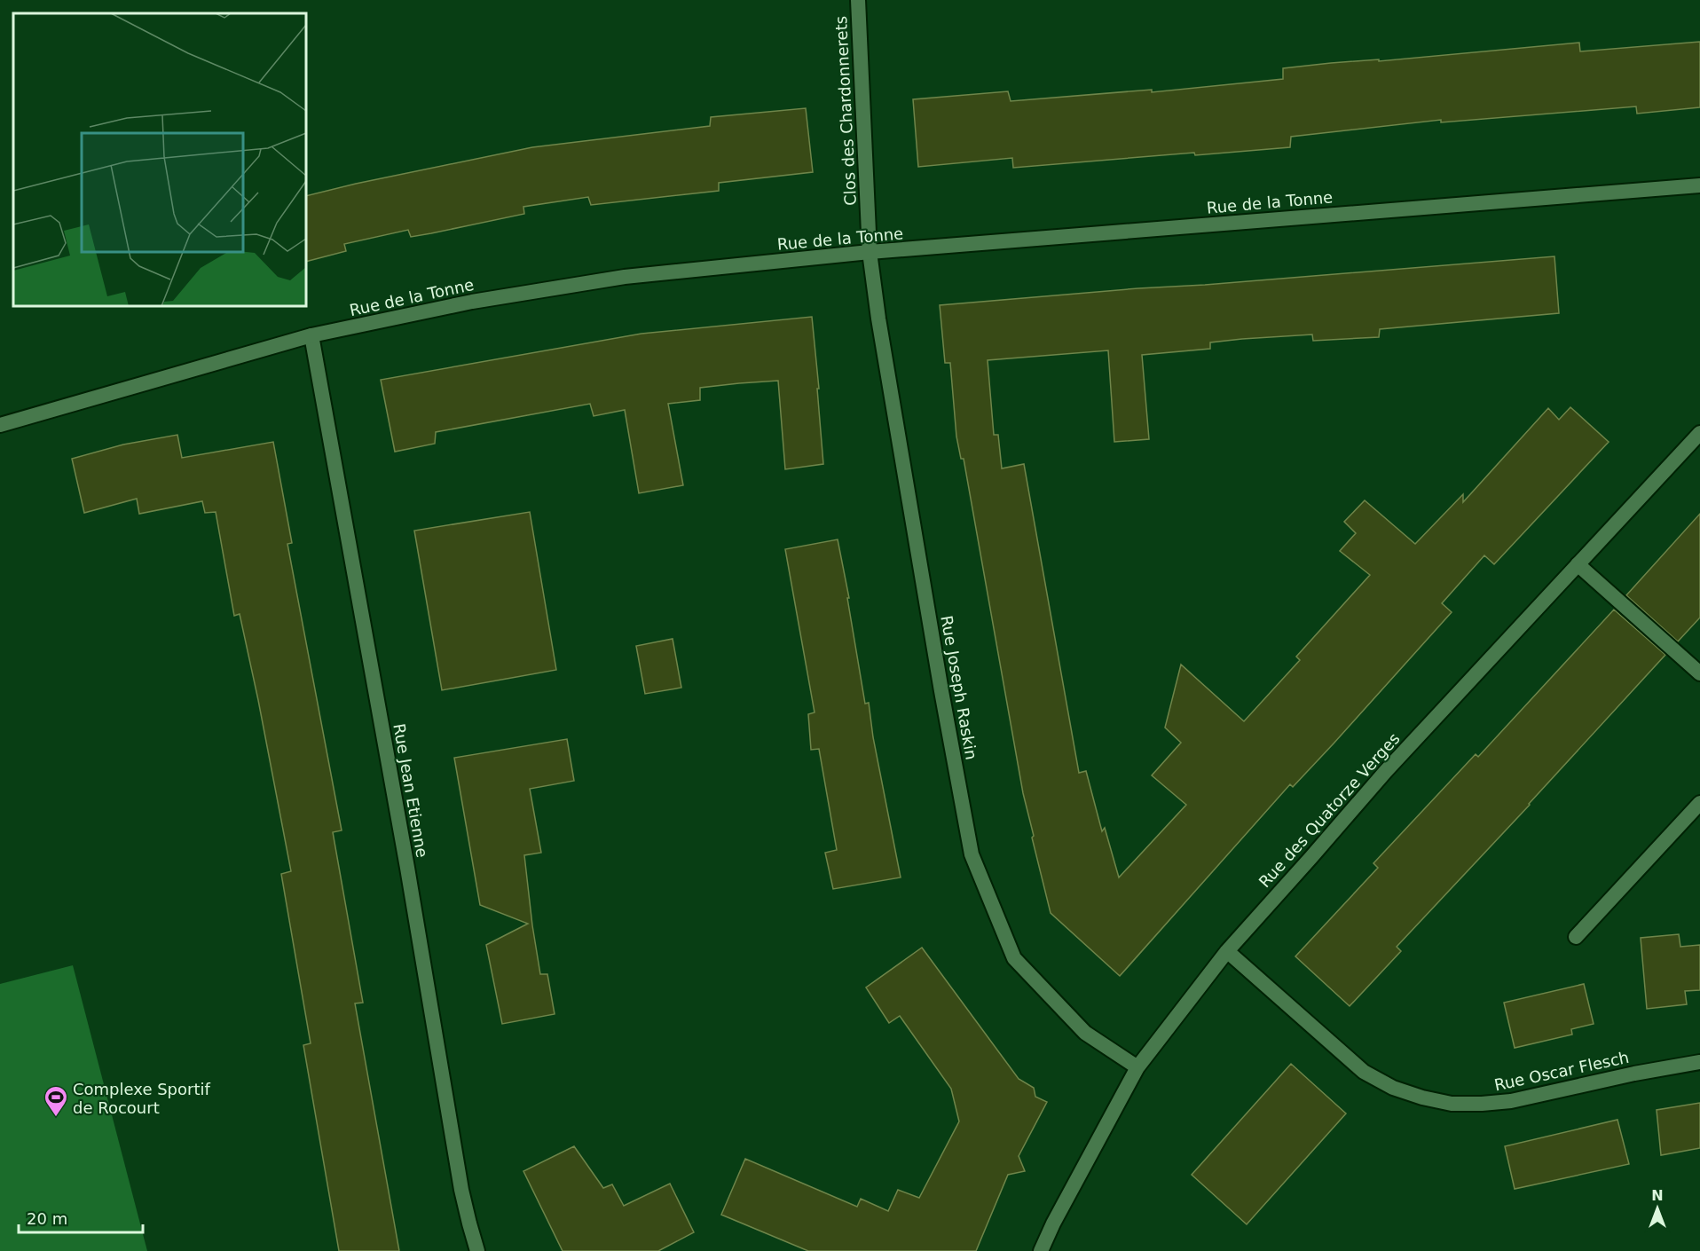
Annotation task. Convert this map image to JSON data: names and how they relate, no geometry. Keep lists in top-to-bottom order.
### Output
{
  "streets": {
    "street": [
      "Clos des Chardonnerets",
      "Rue de la Tonne",
      "Rue Joseph Raskin",
      "Rue Jean Etienne",
      "Rue des Quatorze Verges",
      "Rue Oscar Flesch"
    ]
  },
  "crossings": [
    ["Clos des Chardonnerets", "Rue de la Tonne"],
    ["Clos des Chardonnerets", "Rue Joseph Raskin"],
    ["Rue de la Tonne", "Rue Joseph Raskin"],
    ["Rue de la Tonne", "Rue Jean Etienne"],
    ["Rue Joseph Raskin", "Rue des Quatorze Verges"],
    ["Rue des Quatorze Verges", "Rue Oscar Flesch"]
  ],
  "places": {
    "sports": ["Complexe Sportif de Rocourt"]
  },
  "scale_bar": "20 m",
  "north": "top"
}
